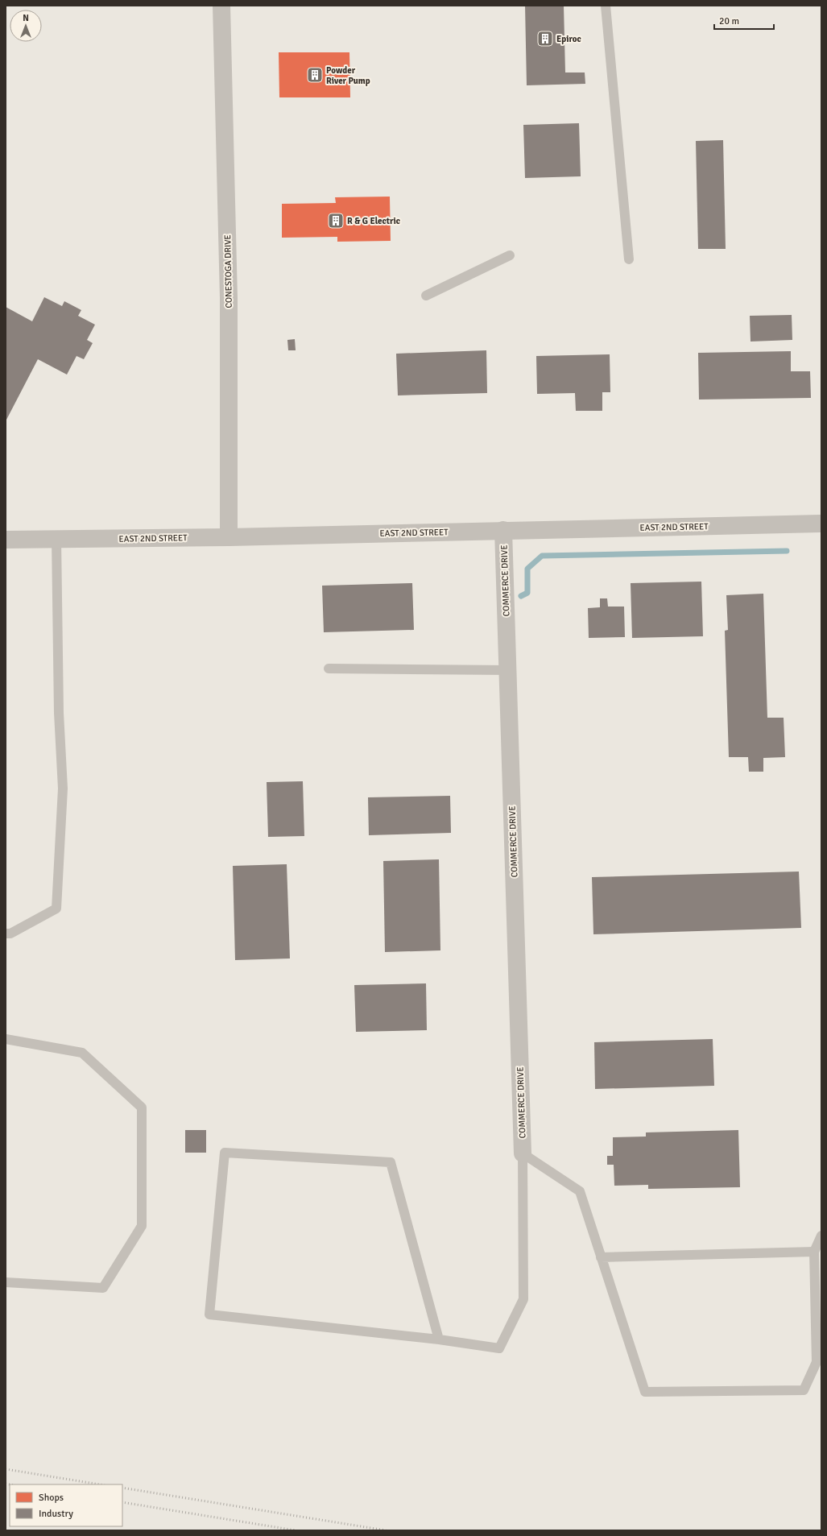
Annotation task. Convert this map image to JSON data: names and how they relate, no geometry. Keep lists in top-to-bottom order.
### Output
{
  "streets": {
    "street": ["CONESTOGA DRIVE", "EAST 2ND STREET", "COMMERCE DRIVE"]
  },
  "crossings": [
    ["CONESTOGA DRIVE", "EAST 2ND STREET"],
    ["EAST 2ND STREET", "COMMERCE DRIVE"]
  ],
  "places": {
    "building": ["Epiroc", "Powder River Pump", "R & G Electric"]
  },
  "legend": ["Shops", "Industry"],
  "scale_bar": "20 m",
  "north": "top"
}
